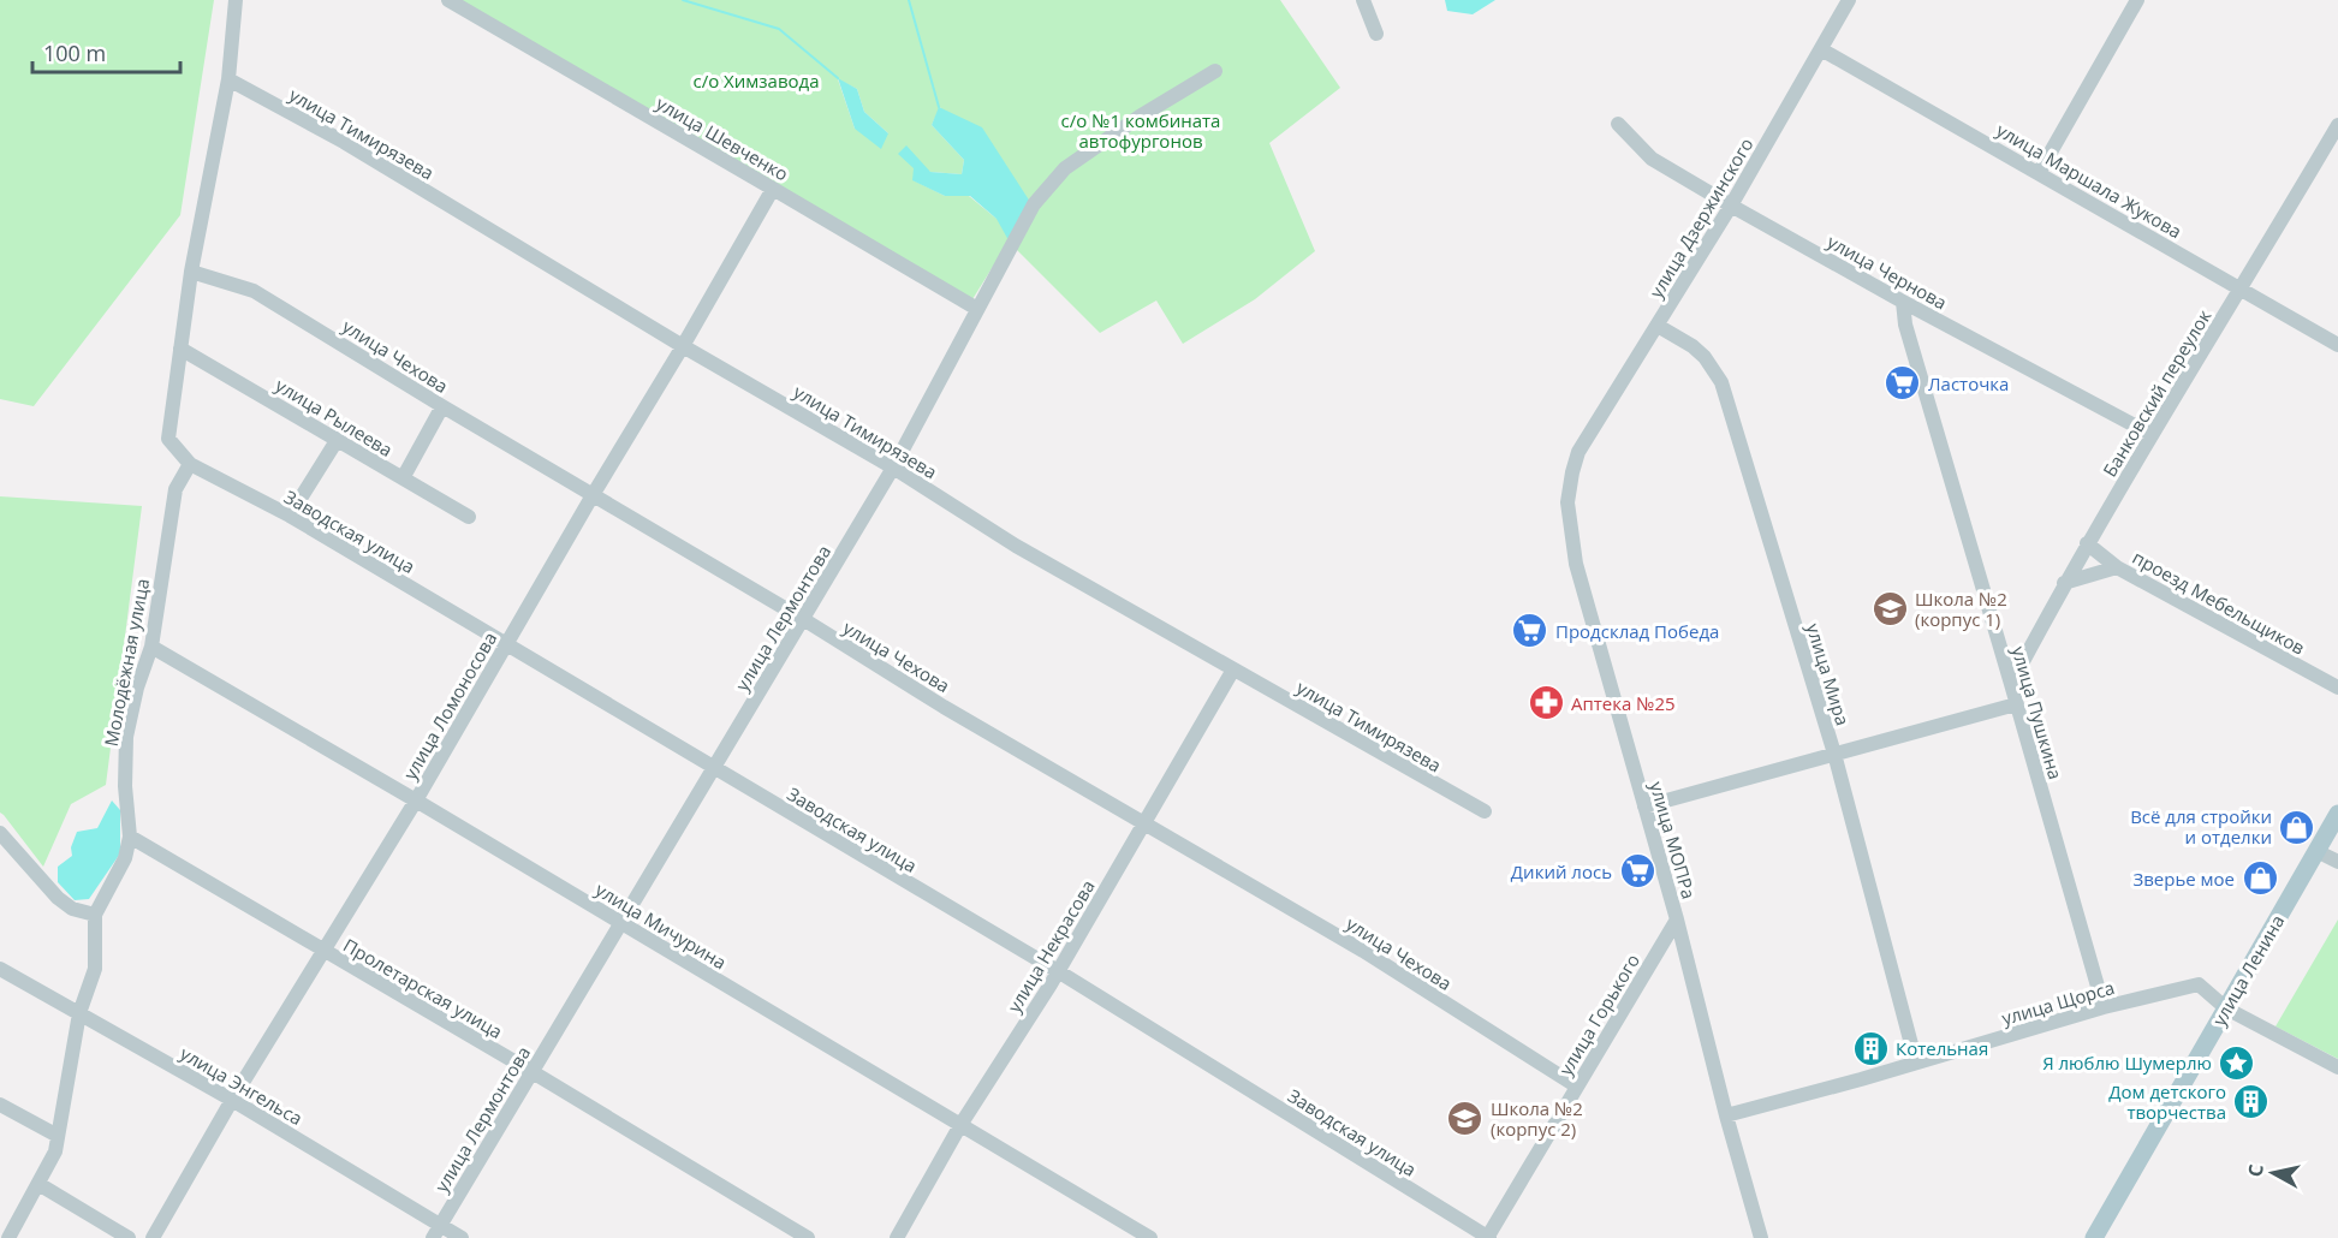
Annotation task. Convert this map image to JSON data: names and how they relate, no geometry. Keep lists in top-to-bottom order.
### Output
{
  "streets": {
    "main road": ["улица Ленина"],
    "street": [
      "улица Тимирязева",
      "улица Шевченко",
      "улица Маршала Жукова",
      "улица Дзержинского",
      "улица Чернова",
      "улица Чехова",
      "Банковский переулок",
      "улица Рылеева",
      "Заводская улица",
      "проезд Мебельщиков",
      "улица Лермонтова",
      "Молодёжная улица",
      "улица Мира",
      "улица Ломоносова",
      "улица Пушкина",
      "улица МОПРа",
      "улица Мичурина",
      "улица Некрасова",
      "Пролетарская улица",
      "улица Щорса",
      "улица Горького",
      "улица Энгельса"
    ]
  },
  "crossings": [
    ["улица Тимирязева", "улица Лермонтова"],
    ["улица Тимирязева", "улица Ломоносова"],
    ["улица Тимирязева", "улица Некрасова"],
    ["улица Шевченко", "улица Лермонтова"],
    ["улица Шевченко", "улица Ломоносова"],
    ["улица Маршала Жукова", "улица Дзержинского"],
    ["улица Маршала Жукова", "Банковский переулок"],
    ["улица Дзержинского", "улица Чернова"],
    ["улица Дзержинского", "улица Мира"],
    ["улица Дзержинского", "улица МОПРа"],
    ["улица Чернова", "Банковский переулок"],
    ["улица Чернова", "улица Пушкина"],
    ["улица Чехова", "улица Лермонтова"],
    ["улица Чехова", "улица Ломоносова"],
    ["улица Чехова", "улица Некрасова"],
    ["улица Чехова", "улица Горького"],
    ["Банковский переулок", "проезд Мебельщиков"],
    ["Банковский переулок", "улица Пушкина"],
    ["Заводская улица", "улица Лермонтова"],
    ["Заводская улица", "Молодёжная улица"],
    ["Заводская улица", "улица Ломоносова"],
    ["Заводская улица", "улица Некрасова"],
    ["Заводская улица", "улица Горького"],
    ["улица Лермонтова", "улица Мичурина"],
    ["улица Лермонтова", "Пролетарская улица"],
    ["улица Лермонтова", "улица Энгельса"],
    ["Молодёжная улица", "улица Мичурина"],
    ["Молодёжная улица", "Пролетарская улица"],
    ["Молодёжная улица", "улица Энгельса"],
    ["улица Мира", "улица Щорса"],
    ["улица Ломоносова", "улица Мичурина"],
    ["улица Ломоносова", "Пролетарская улица"],
    ["улица Ломоносова", "улица Энгельса"],
    ["улица Пушкина", "улица Щорса"],
    ["улица МОПРа", "улица Щорса"],
    ["улица МОПРа", "улица Горького"],
    ["улица Мичурина", "улица Некрасова"],
    ["улица Ленина", "улица Щорса"]
  ],
  "parks": ["с/о Химзавода", "с/о №1 комбината автофургонов"],
  "places": {
    "supermarket": ["Ласточка", "Продсклад Победа", "Дикий лось"],
    "school or university": ["Школа №2 (корпус 1)", "Школа №2 (корпус 2)"],
    "pharmacy": ["Аптека №25"],
    "shop": ["Всё для стройки и отделки", "Зверье мое"],
    "building": ["Котельная", "Дом детского творчества"],
    "place": ["Я люблю Шумерлю"]
  },
  "scale_bar": "100 m",
  "north": "left"
}
